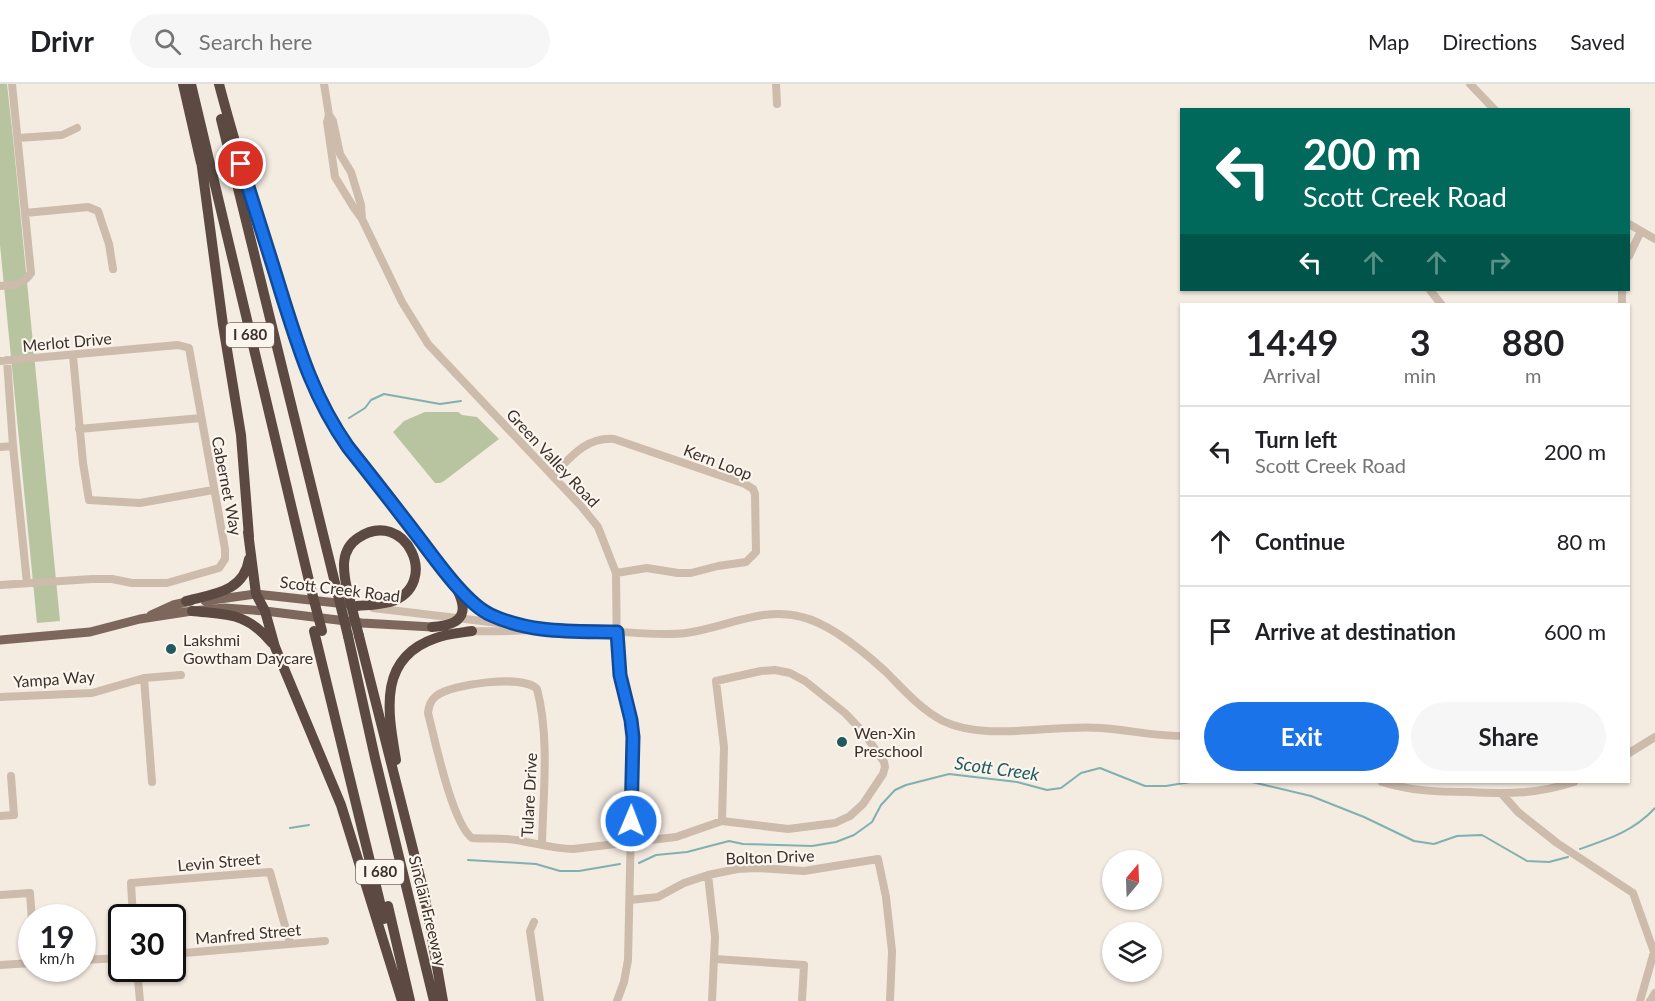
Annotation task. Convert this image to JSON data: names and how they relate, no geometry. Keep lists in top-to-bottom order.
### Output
{
  "streets": {
    "highway": ["I 680", "Sinclair Freeway"],
    "main road": ["Scott Creek Road"],
    "street": [
      "Merlot Drive",
      "Green Valley Road",
      "Kern Loop",
      "Cabernet Way",
      "Yampa Way",
      "Tulare Drive",
      "Bolton Drive",
      "Levin Street",
      "Manfred Street"
    ]
  },
  "crossings": [
    ["Merlot Drive", "Cabernet Way"],
    ["Green Valley Road", "Kern Loop"],
    ["Green Valley Road", "Scott Creek Road"],
    ["Green Valley Road", "Tulare Drive"],
    ["Green Valley Road", "Bolton Drive"],
    ["Levin Street", "Manfred Street"]
  ],
  "water": ["Scott Creek"],
  "places": ["Lakshmi Gowtham Daycare", "Wen-Xin Preschool"],
  "north": "top",
  "page": {
    "header": "Drivr",
    "search": "Search here",
    "nav": ["Map", "Directions", "Saved"],
    "turn": ["200 m", "Scott Creek Road"],
    "eta": [
      "14:49",
      "Arrival",
      "3",
      "min",
      "880",
      "m"
    ],
    "list": [
      {
        "name": "Turn left",
        "note": "Scott Creek Road",
        "value": "200 m"
      },
      {
        "name": "Continue",
        "value": "80 m"
      },
      {
        "name": "Arrive at destination",
        "value": "600 m"
      }
    ],
    "buttons": ["Exit", "Share"],
    "speed": "19 km/h",
    "limit": "30"
  }
}
